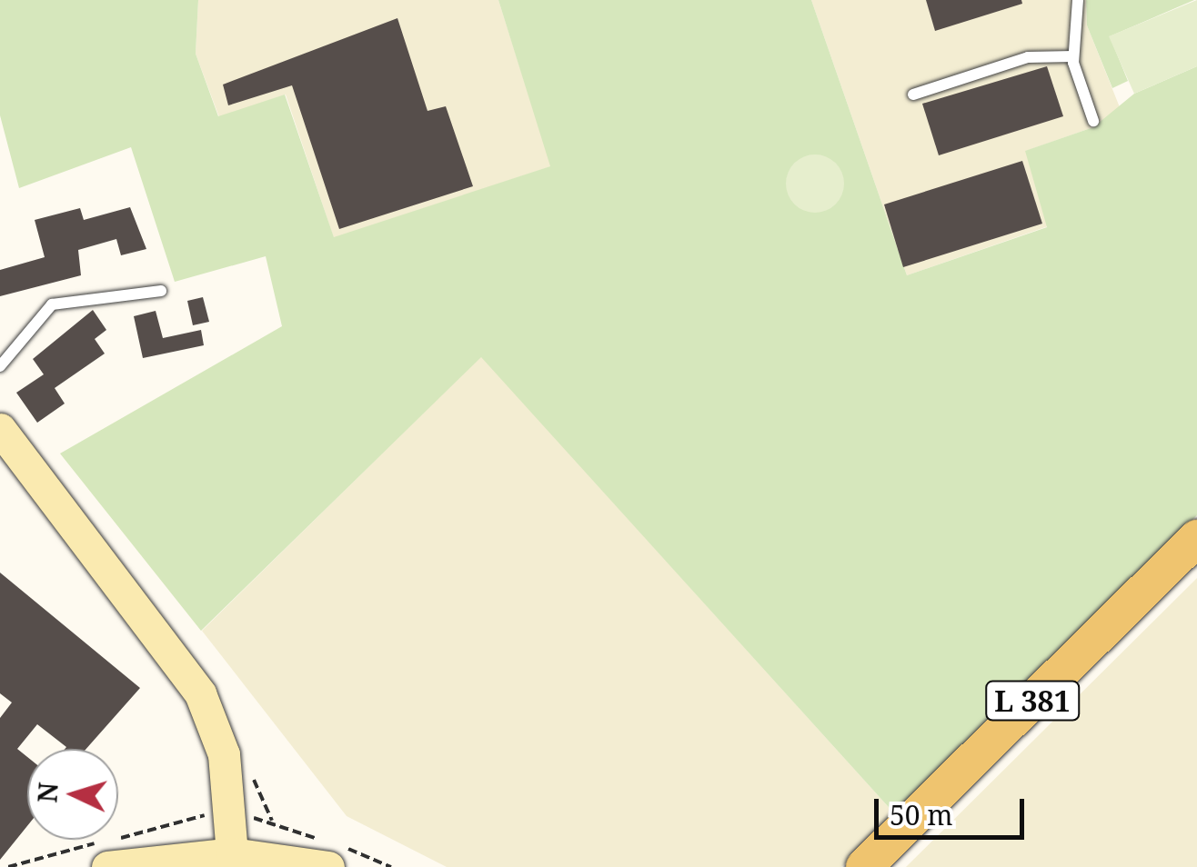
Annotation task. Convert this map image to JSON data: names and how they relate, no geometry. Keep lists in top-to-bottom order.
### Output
{
  "streets": {
    "main road": ["L 381"]
  },
  "scale_bar": "50 m",
  "north": "left"
}
